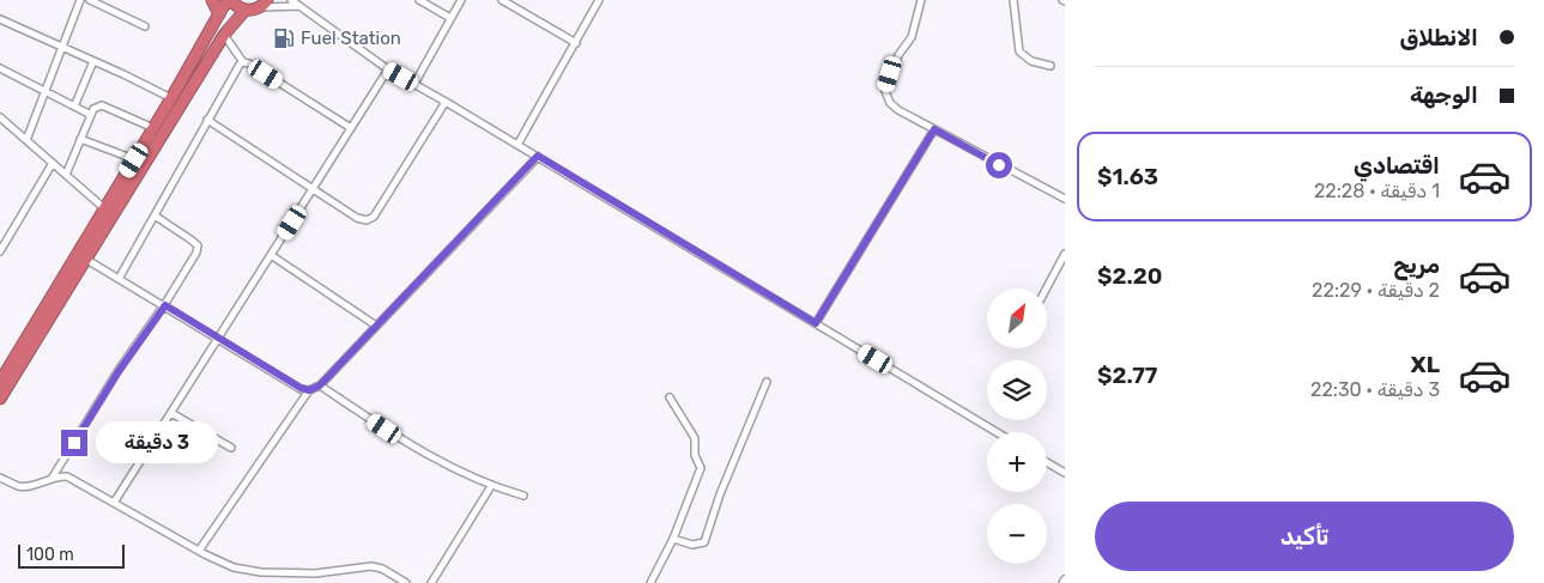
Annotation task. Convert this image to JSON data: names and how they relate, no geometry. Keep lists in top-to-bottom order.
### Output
{
  "places": {
    "fuel station": ["Fuel Station"]
  },
  "scale_bar": "100 m",
  "north": "top right",
  "page": {
    "banner": ["الانطلاق", "الوجهة"],
    "list": [
      {
        "name": "اقتصادي",
        "note": "1 دقيقة · 22:28",
        "value": "$1.63"
      },
      {
        "name": "مريح",
        "note": "2 دقيقة · 22:29",
        "value": "$2.20"
      },
      {
        "name": "XL",
        "note": "3 دقيقة · 22:30",
        "value": "$2.77"
      }
    ],
    "map_buttons": ["+", "−"],
    "bubble": "3 دقيقة",
    "buttons": "تأكيد",
    "scale": "100 m"
  }
}
